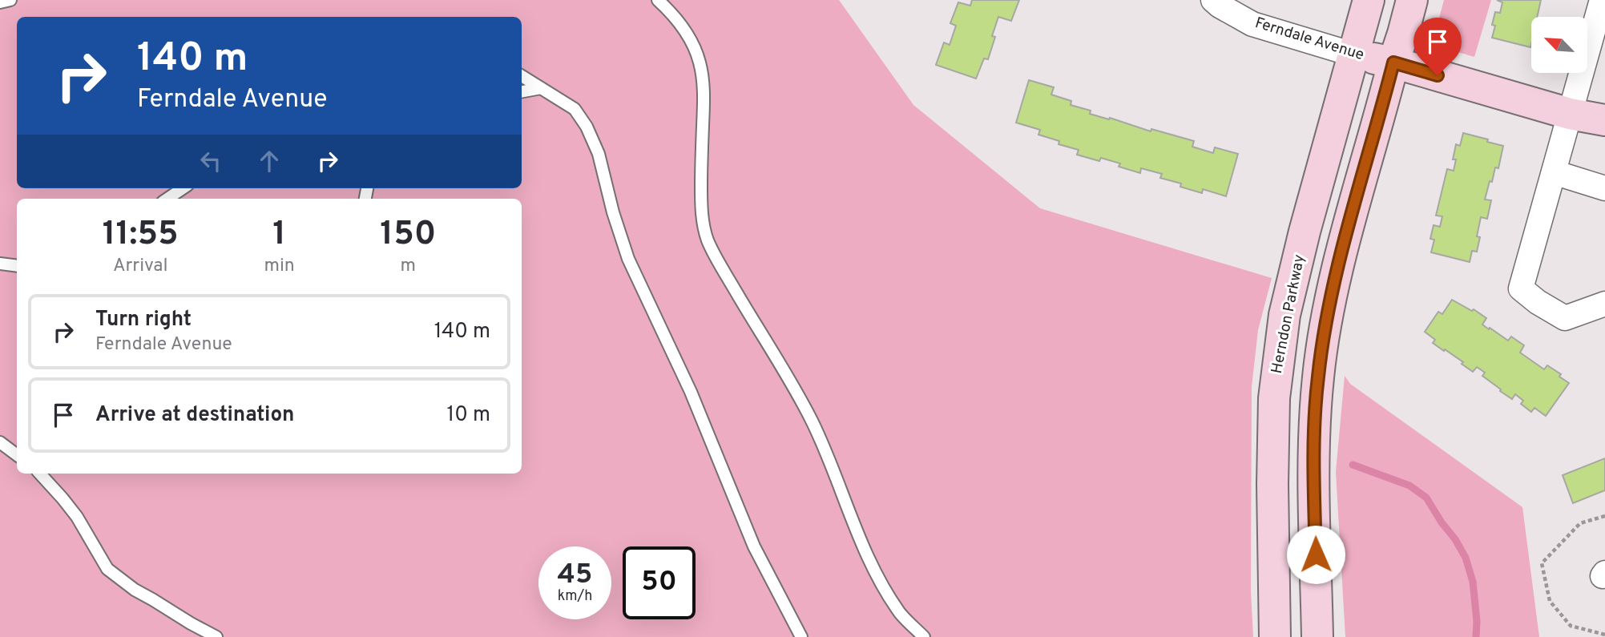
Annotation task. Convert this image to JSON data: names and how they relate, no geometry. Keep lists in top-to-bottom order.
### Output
{
  "streets": {
    "main road": ["Ferndale Avenue", "Herndon Parkway"]
  },
  "crossings": [
    ["Ferndale Avenue", "Herndon Parkway"]
  ],
  "north": "top left",
  "page": {
    "turn": ["140 m", "Ferndale Avenue"],
    "eta": [
      "11:55",
      "Arrival",
      "1",
      "min",
      "150",
      "m"
    ],
    "list": [
      {
        "name": "Turn right",
        "note": "Ferndale Avenue",
        "value": "140 m"
      },
      {
        "name": "Arrive at destination",
        "value": "10 m"
      }
    ],
    "speed": "45 km/h",
    "limit": "50"
  }
}
